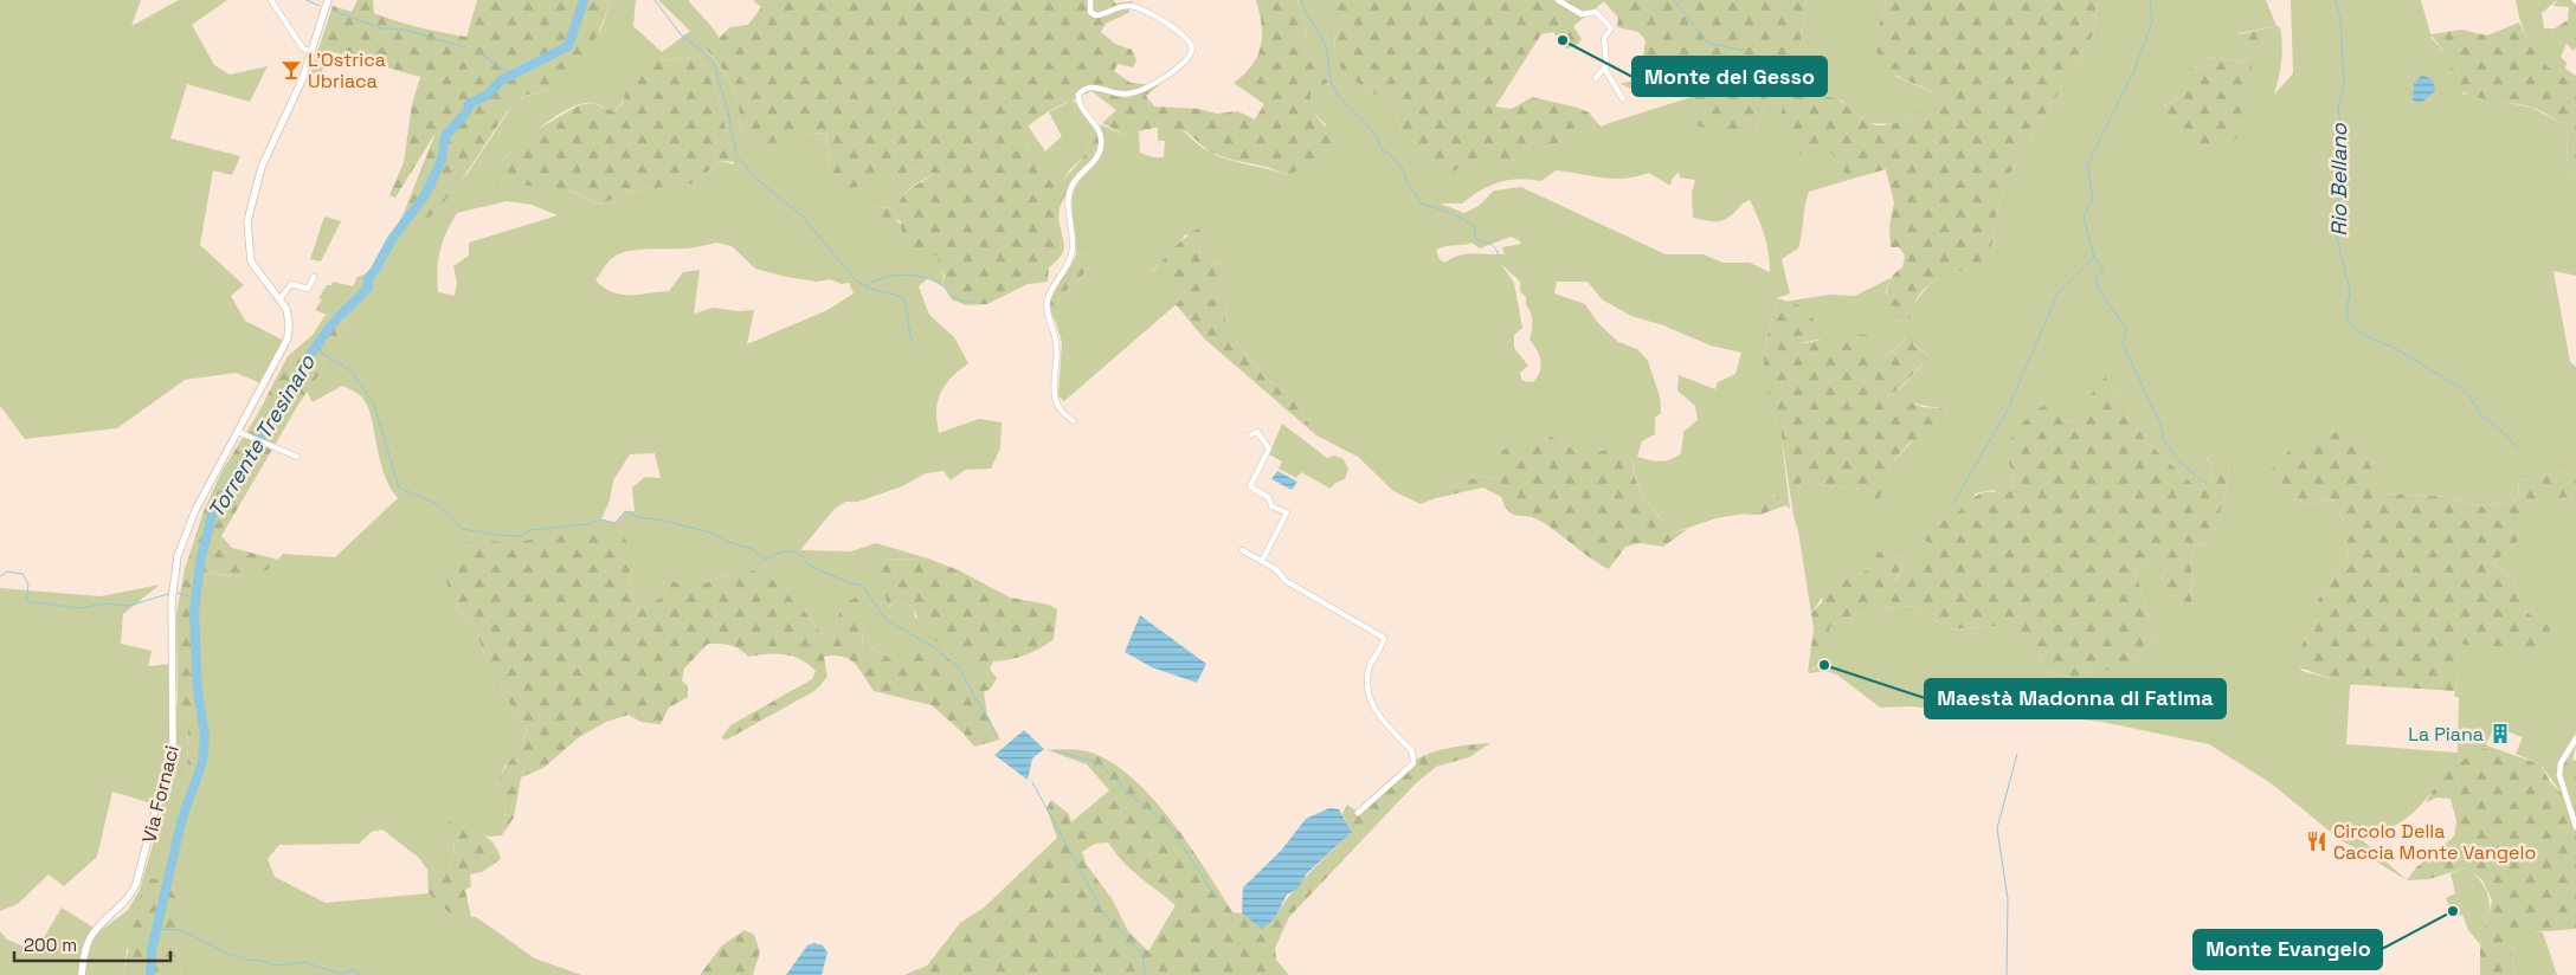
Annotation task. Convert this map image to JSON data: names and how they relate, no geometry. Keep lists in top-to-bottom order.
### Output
{
  "streets": {
    "main road": ["Via Fornaci"]
  },
  "water": ["Rio Bellano", "Torrente Tresinaro"],
  "places": {
    "other": ["Monte del Gesso", "Maestà Madonna di Fatima", "Monte Evangelo"],
    "bar": ["L’Ostrica Ubriaca"],
    "building": ["La Piana"],
    "restaurant": ["Circolo Della Caccia Monte Vangelo"]
  },
  "scale_bar": "200 m"
}
